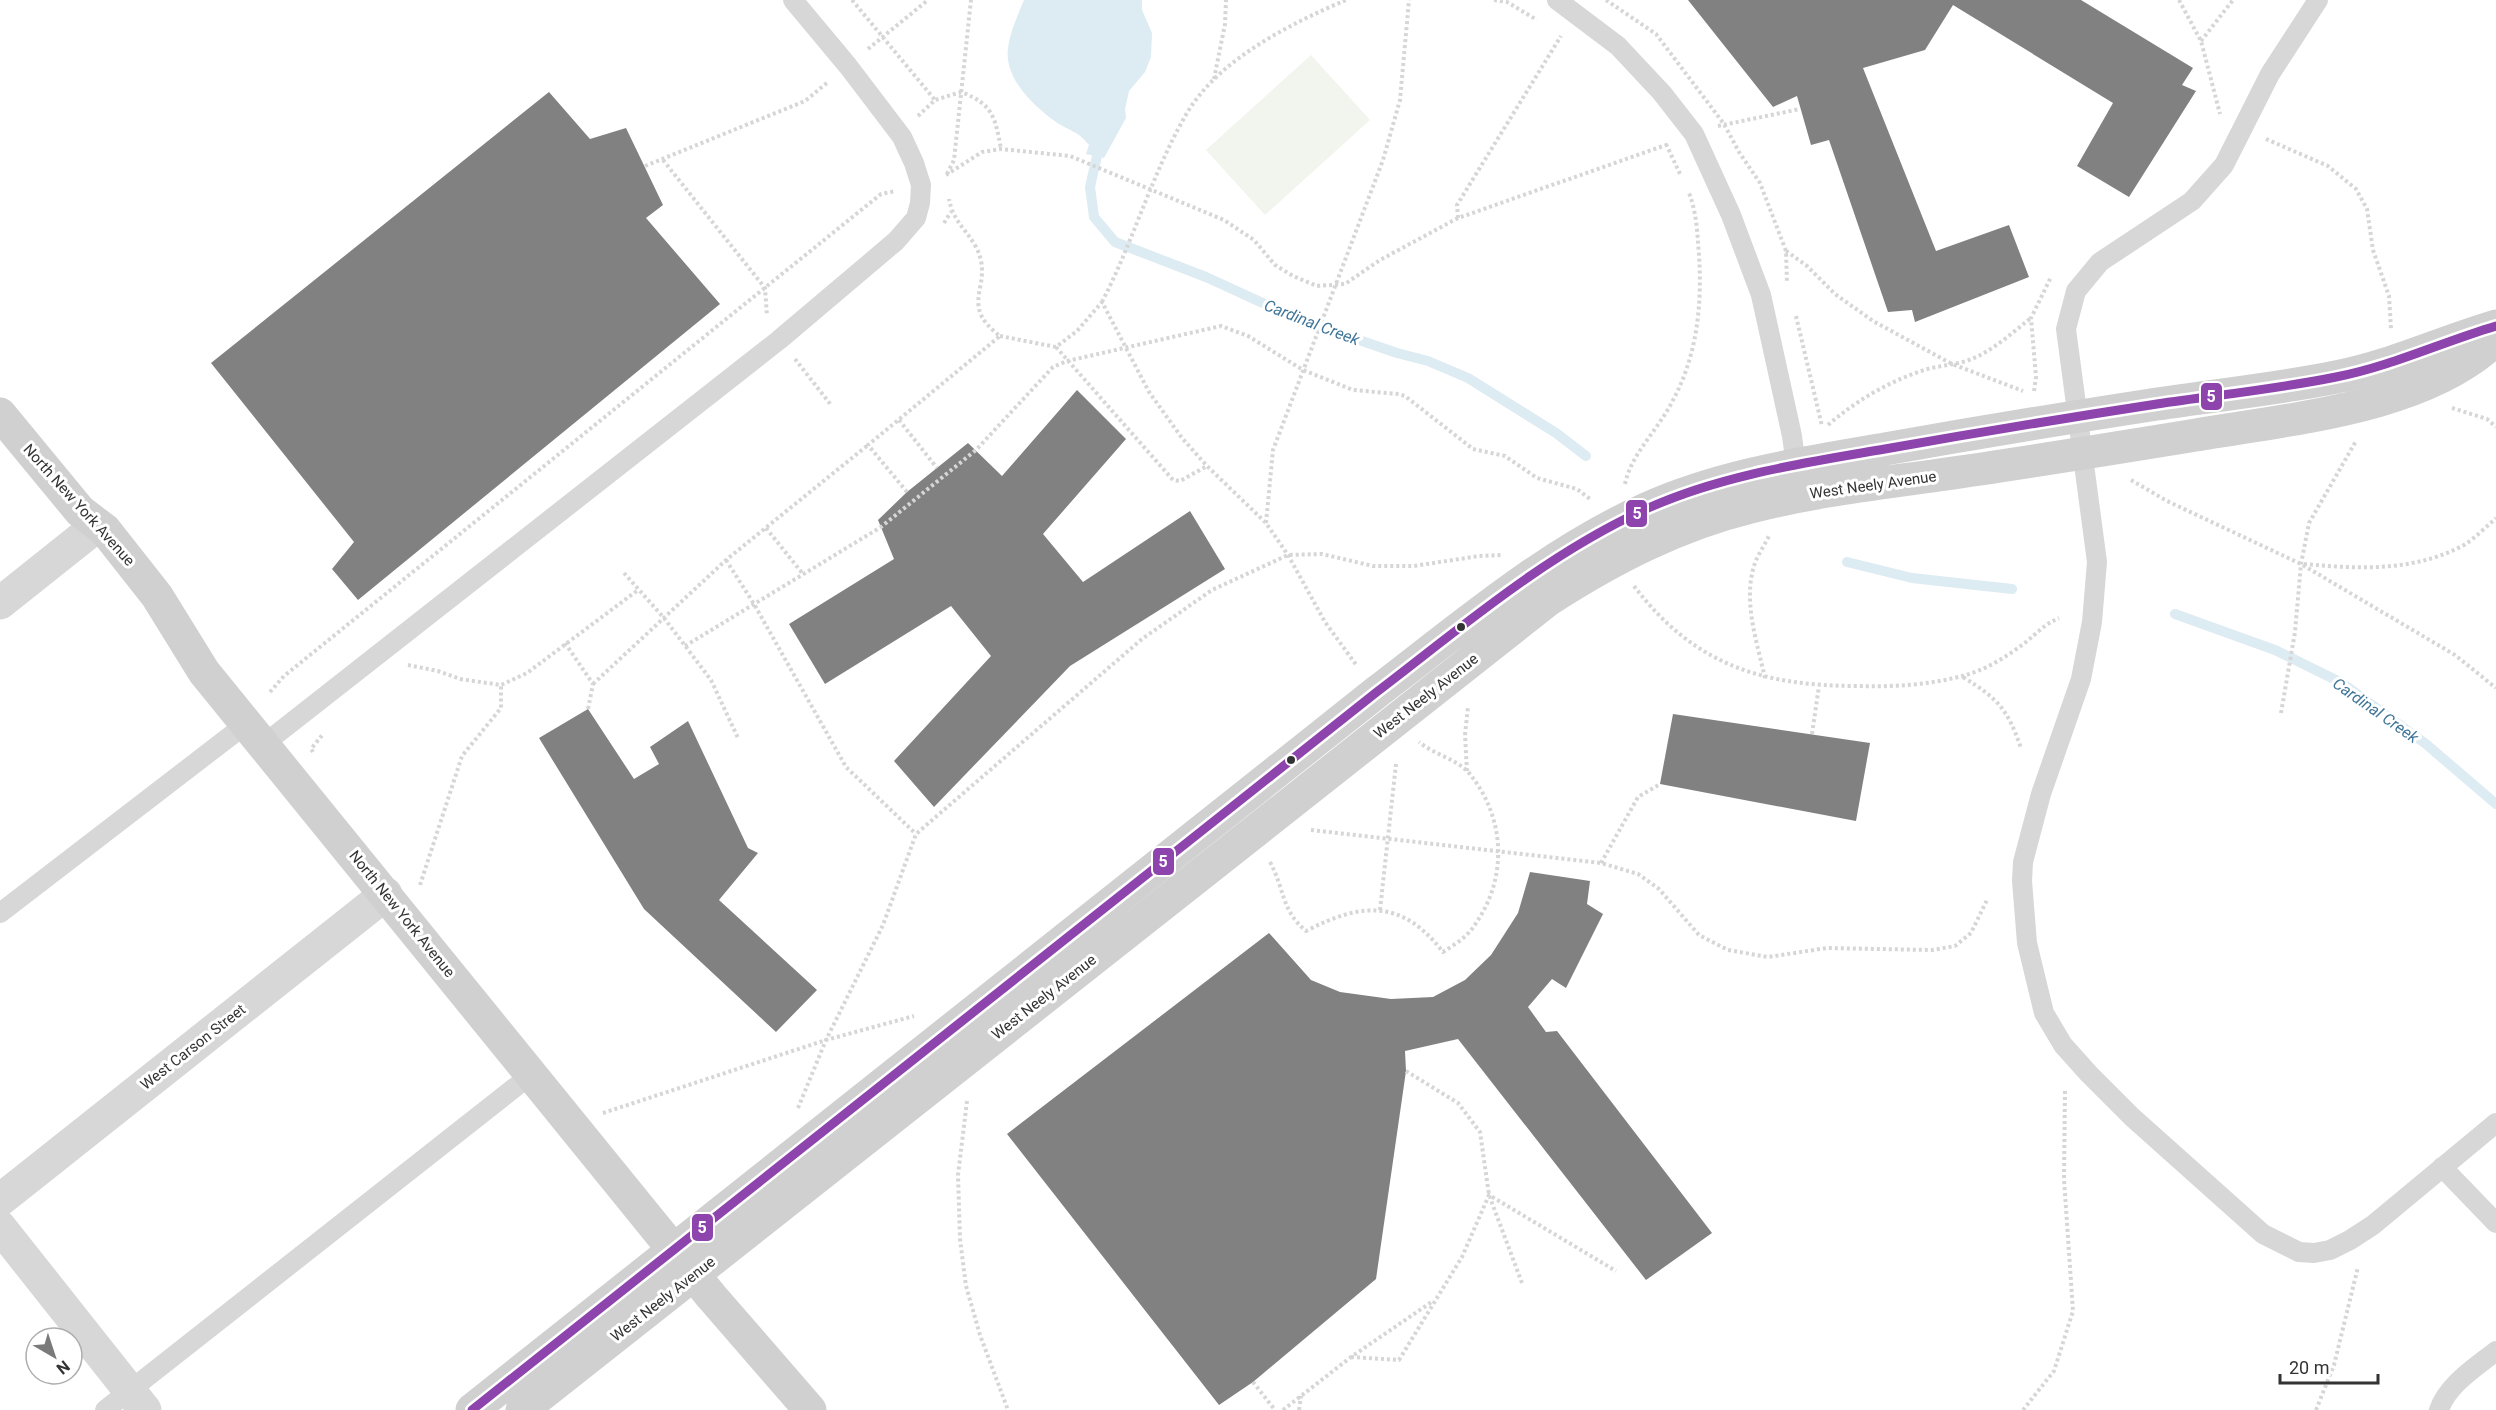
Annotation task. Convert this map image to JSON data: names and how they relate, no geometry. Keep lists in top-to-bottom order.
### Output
{
  "streets": {
    "street": ["West Neely Avenue", "North New York Avenue", "West Carson Street"]
  },
  "crossings": [
    ["West Neely Avenue", "North New York Avenue"],
    ["North New York Avenue", "West Carson Street"]
  ],
  "water": ["Cardinal Creek"],
  "lines": ["transit line 5"],
  "scale_bar": "20 m",
  "north": "bottom right"
}
